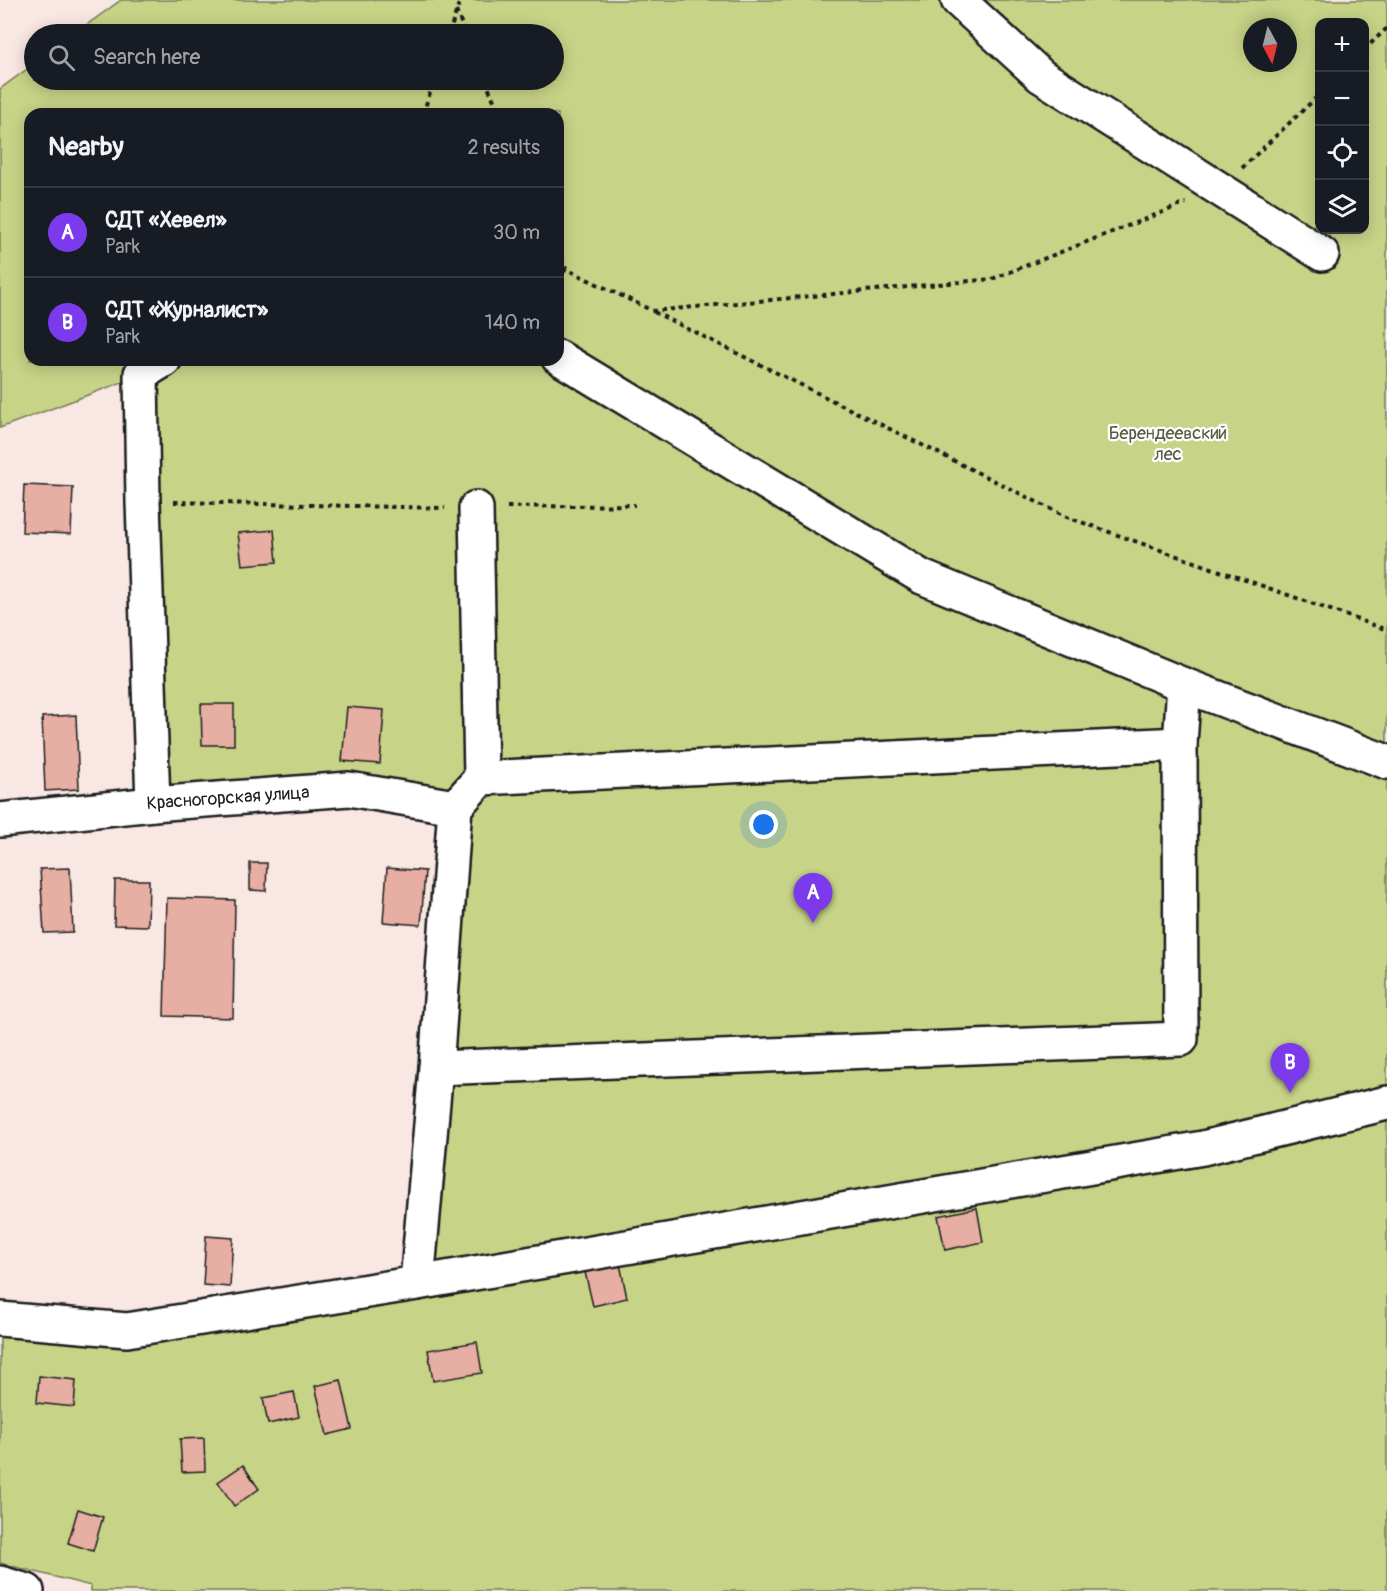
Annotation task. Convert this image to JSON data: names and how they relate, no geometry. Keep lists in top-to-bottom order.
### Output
{
  "streets": {
    "street": ["Красногорская улица"]
  },
  "parks": ["Берендеевский лес"],
  "north": "bottom",
  "page": {
    "map_buttons": ["+", "−"],
    "search": "Search here",
    "heading": ["Nearby", "2 results"],
    "list": [
      {
        "mark": "A",
        "name": "СДТ «Хевел»",
        "note": "Park",
        "value": "30 m"
      },
      {
        "mark": "B",
        "name": "СДТ «Журналист»",
        "note": "Park",
        "value": "140 m"
      }
    ],
    "pins": ["A", "B"]
  }
}
